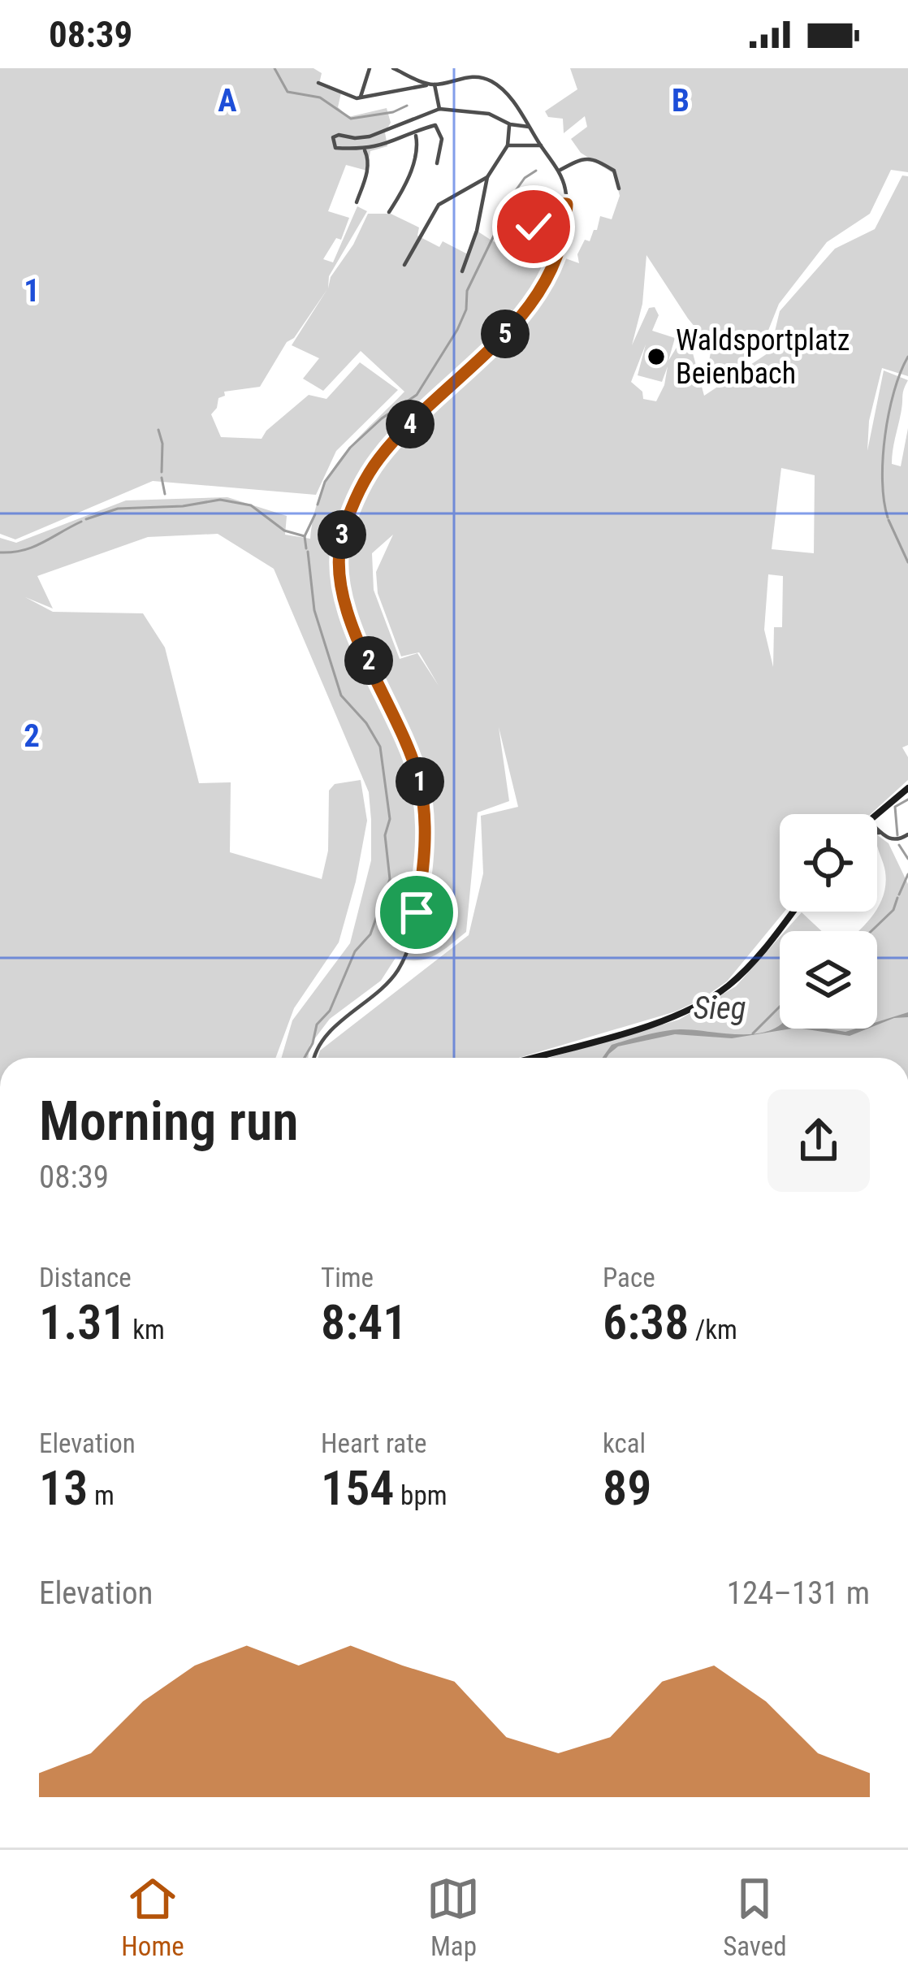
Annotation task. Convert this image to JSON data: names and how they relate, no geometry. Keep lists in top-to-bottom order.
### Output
{
  "water": ["Sieg"],
  "places": ["Waldsportplatz Beienbach"],
  "page": {
    "status": "08:39",
    "pins": [
      "5",
      "4",
      "3",
      "2",
      "1"
    ],
    "heading": ["Morning run", "08:39"],
    "stats": [
      ["Distance", "1.31 km"],
      ["Time", "8:41"],
      ["Pace", "6:38 /km"],
      ["Elevation", "13 m"],
      ["Heart rate", "154 bpm"],
      ["kcal", "89"]
    ],
    "chart": ["Elevation", "124–131 m"],
    "tabs": ["Home", "Map", "Saved"]
  },
  "grid": {
    "columns": ["A", "B"],
    "rows": ["1", "2"]
  }
}
